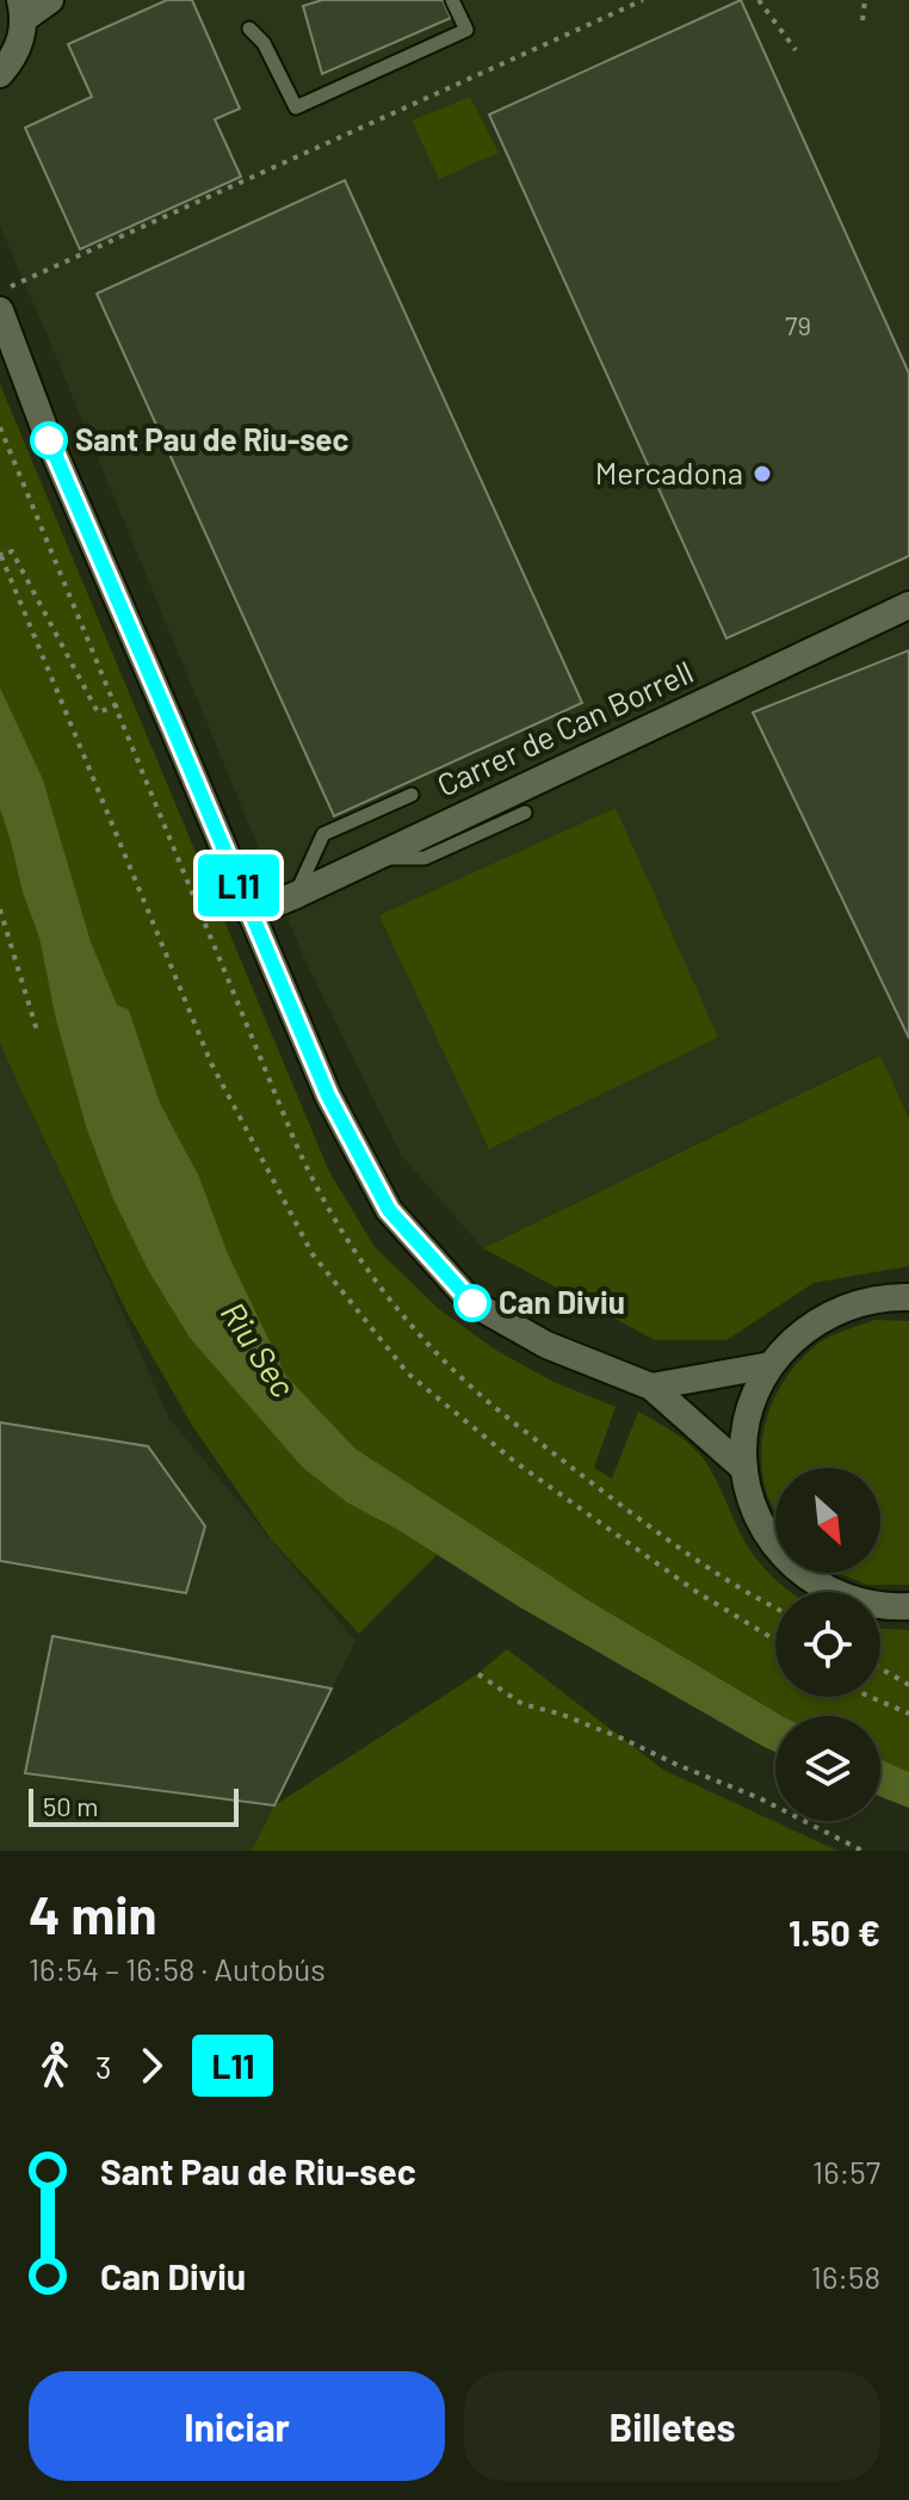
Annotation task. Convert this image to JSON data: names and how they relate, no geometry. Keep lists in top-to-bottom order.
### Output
{
  "streets": {
    "street": ["Carrer de Can Borrell"]
  },
  "water": ["Riu Sec"],
  "places": ["Sant Pau de Riu-sec", "Mercadona", "Can Diviu"],
  "lines": ["bus line L11"],
  "house_numbers": ["79"],
  "scale_bar": "50 m",
  "north": "bottom right",
  "page": {
    "on_map": "L11",
    "scale": "50 m",
    "heading": ["4 min", "16:54 – 16:58 · Autobús", "1.50 €"],
    "legs": ["3", "L11"],
    "list": [
      {
        "name": "Sant Pau de Riu-sec",
        "value": "16:57"
      },
      {
        "name": "Can Diviu",
        "value": "16:58"
      }
    ],
    "buttons": ["Iniciar", "Billetes"]
  }
}
